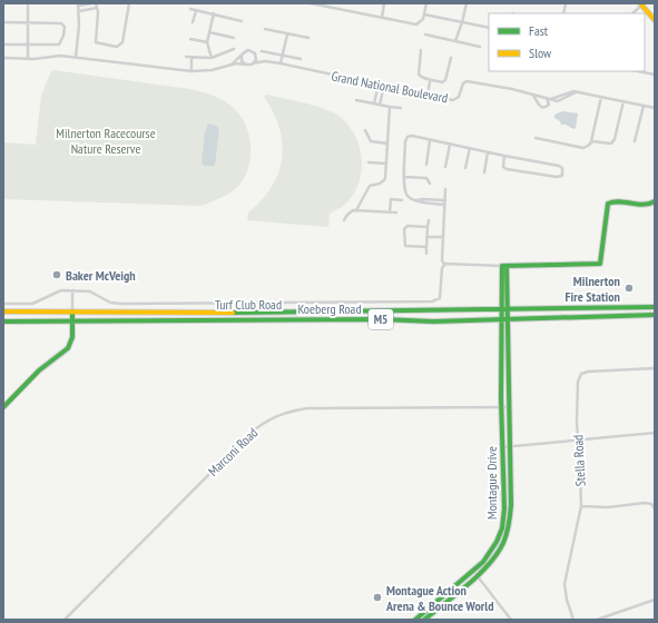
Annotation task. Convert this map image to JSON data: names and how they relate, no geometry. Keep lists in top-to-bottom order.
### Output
{
  "streets": {
    "main road": ["Koeberg Road", "M5", "Montague Drive"],
    "street": [
      "Grand National Boulevard",
      "Turf Club Road",
      "Marconi Road",
      "Stella Road"
    ]
  },
  "crossings": [
    ["Koeberg Road", "Montague Drive"],
    ["Marconi Road", "Montague Drive"]
  ],
  "parks": ["Milnerton Racecourse Nature Reserve"],
  "places": ["Baker McVeigh", "Milnerton Fire Station", "Montague Action Arena & Bounce World"],
  "legend": ["Fast", "Slow"]
}
